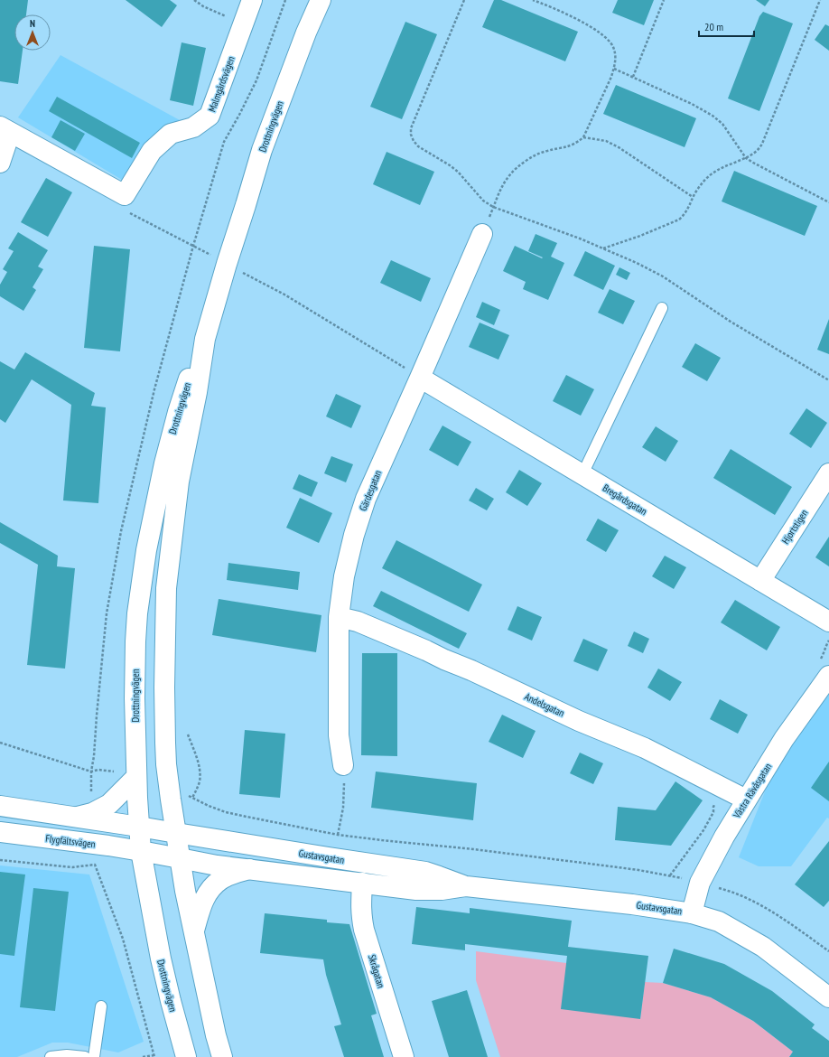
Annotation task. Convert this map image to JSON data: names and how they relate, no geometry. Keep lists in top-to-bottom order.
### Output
{
  "streets": {
    "street": [
      "Malmgårdsvägen",
      "Drottningvägen",
      "Gärdesgatan",
      "Bregårdsgatan",
      "Hjortstigen",
      "Andelsgatan",
      "Västra Rävåsgatan",
      "Flygfältsvägen",
      "Gustavsgatan",
      "Skrågatan"
    ]
  },
  "crossings": [
    ["Drottningvägen", "Flygfältsvägen"],
    ["Drottningvägen", "Gustavsgatan"],
    ["Gärdesgatan", "Bregårdsgatan"],
    ["Gärdesgatan", "Andelsgatan"],
    ["Bregårdsgatan", "Hjortstigen"],
    ["Andelsgatan", "Västra Rävåsgatan"],
    ["Västra Rävåsgatan", "Gustavsgatan"],
    ["Flygfältsvägen", "Gustavsgatan"],
    ["Gustavsgatan", "Skrågatan"]
  ],
  "scale_bar": "20 m",
  "north": "top"
}
